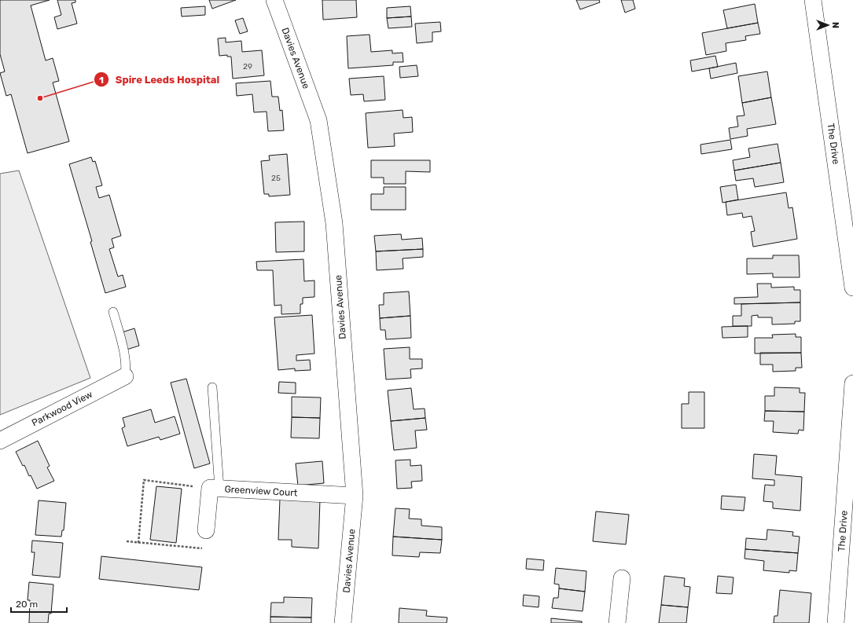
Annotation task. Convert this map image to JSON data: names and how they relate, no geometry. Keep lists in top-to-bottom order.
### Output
{
  "streets": {
    "street": [
      "Davies Avenue",
      "The Drive",
      "Parkwood View",
      "Greenview Court"
    ]
  },
  "crossings": [
    ["Davies Avenue", "Greenview Court"]
  ],
  "places": ["Spire Leeds Hospital"],
  "house_numbers": ["29", "25"],
  "scale_bar": "20 m",
  "north": "right"
}
